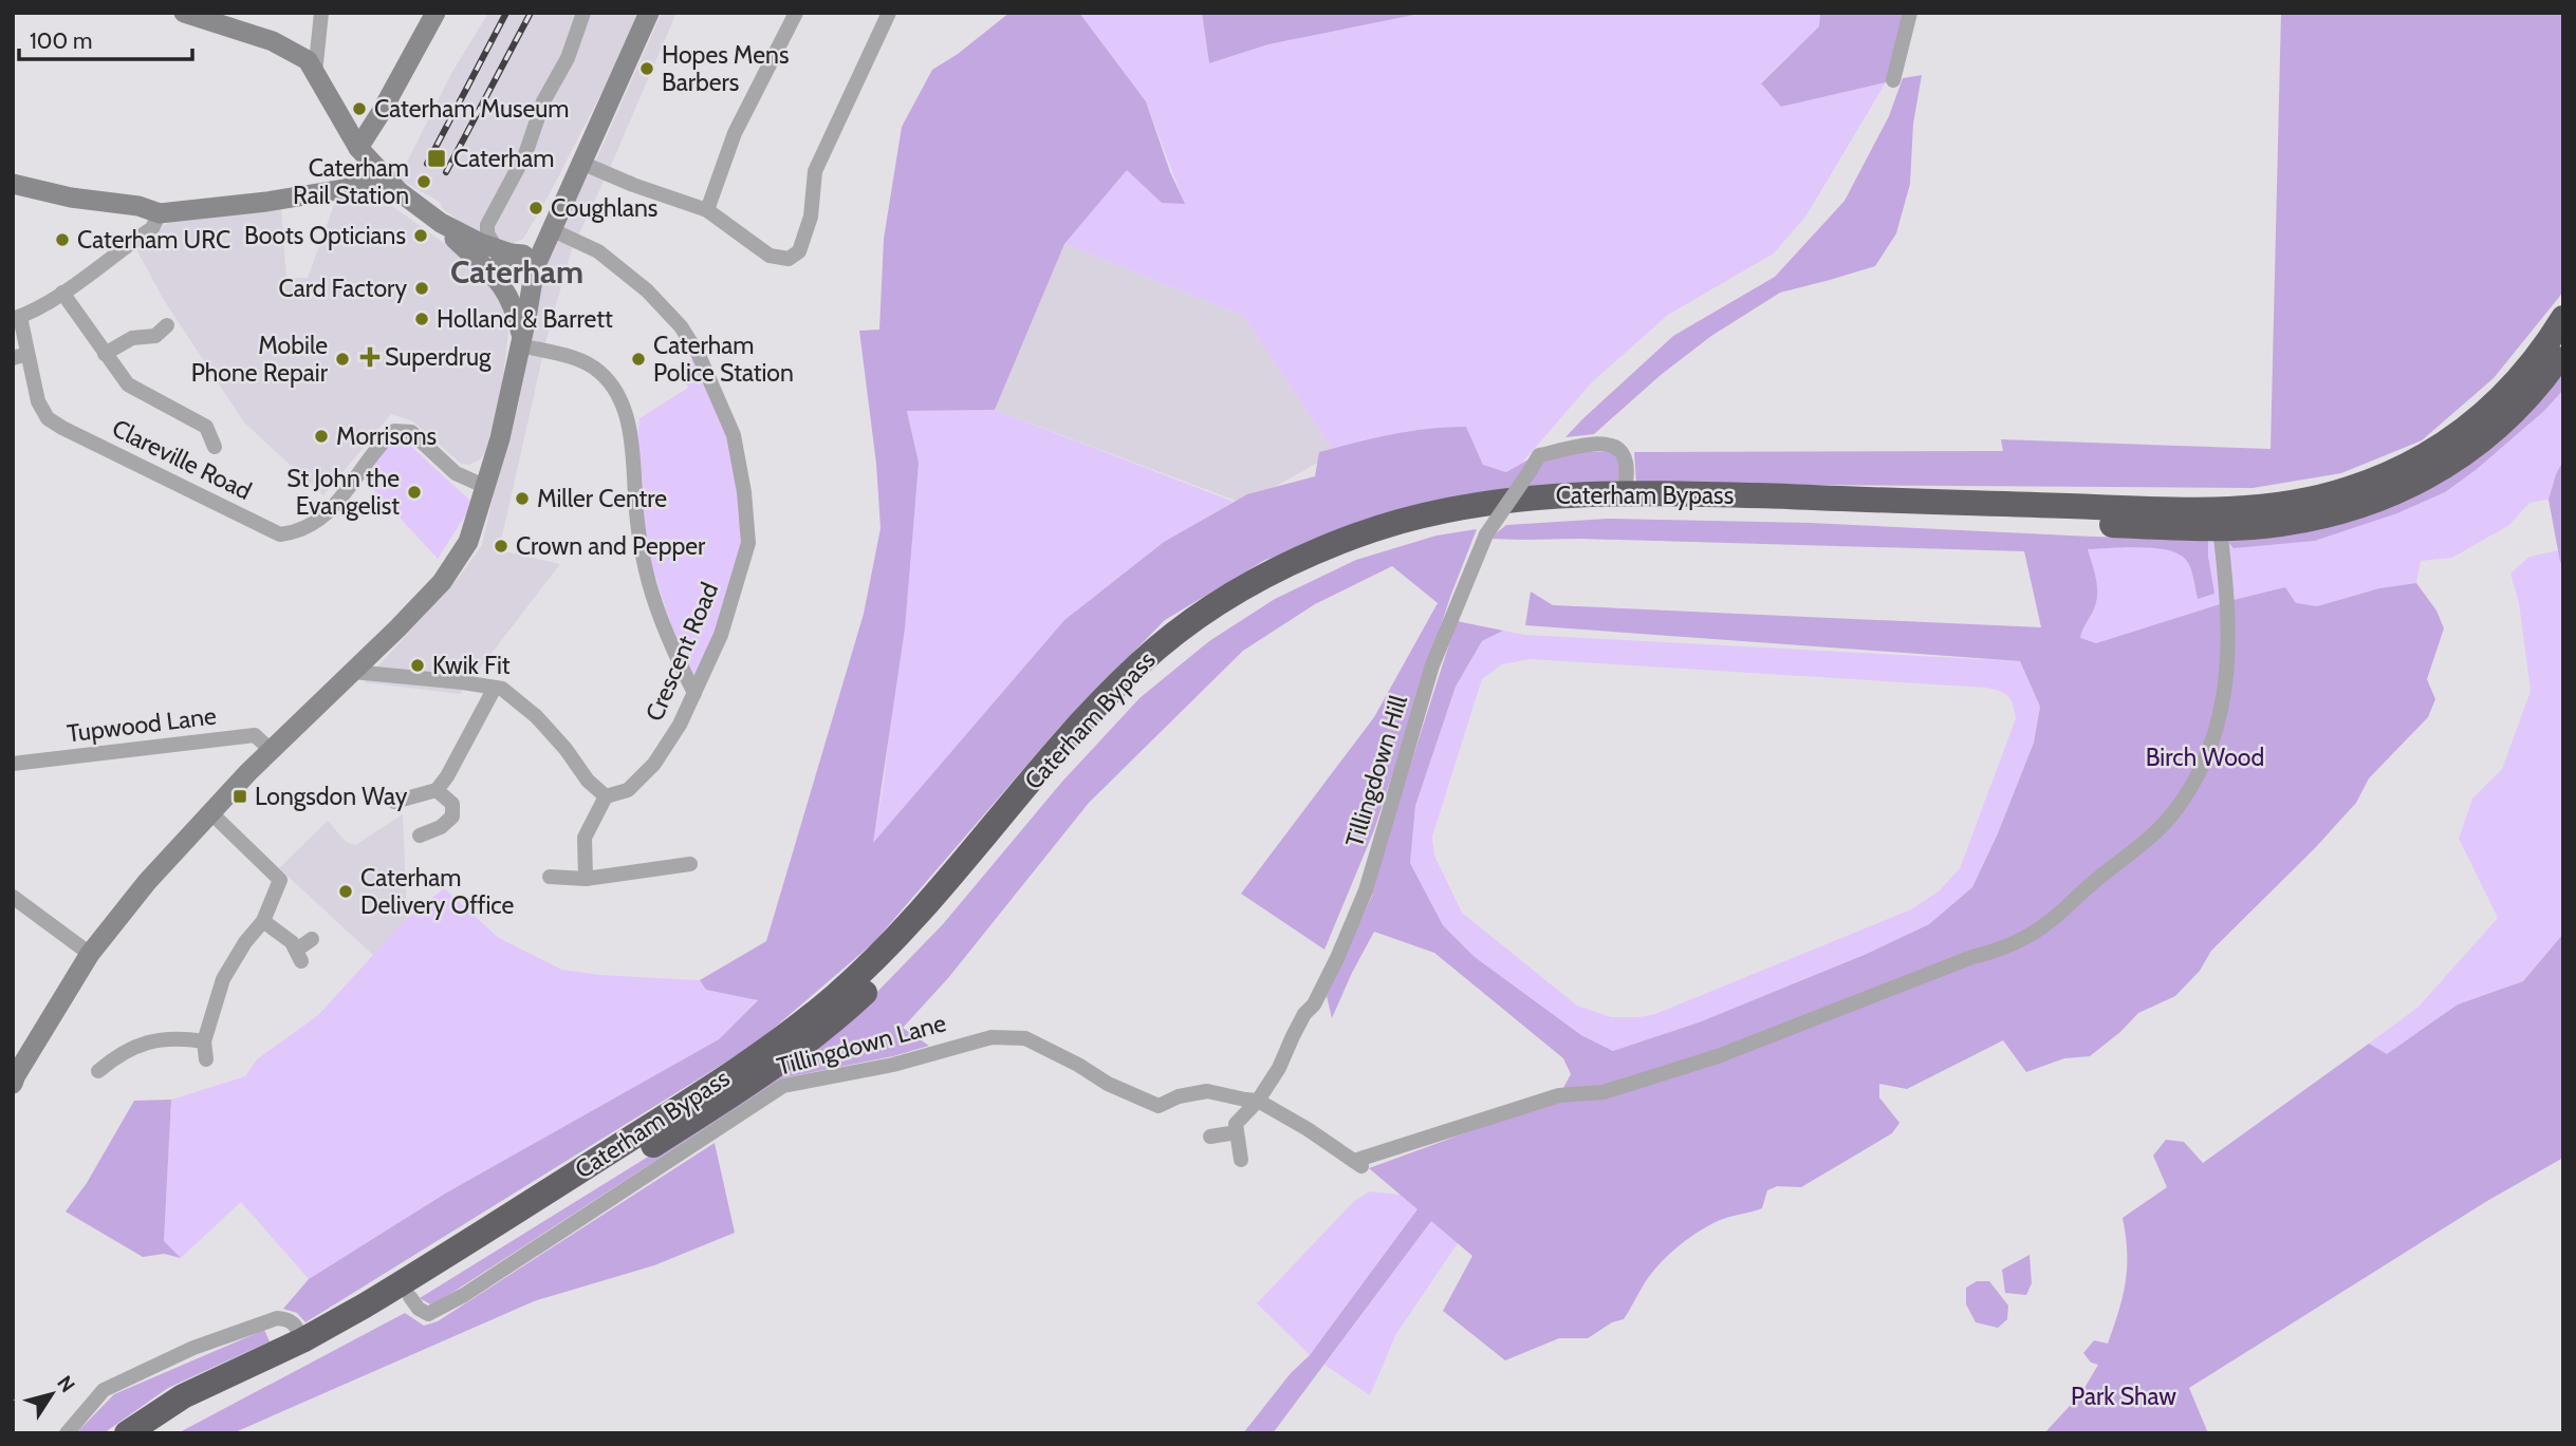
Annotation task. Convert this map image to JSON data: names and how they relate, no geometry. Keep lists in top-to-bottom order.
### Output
{
  "streets": {
    "highway": ["Caterham Bypass"],
    "street": [
      "Clareville Road",
      "Crescent Road",
      "Tupwood Lane",
      "Tillingdown Hill",
      "Tillingdown Lane"
    ]
  },
  "crossings": [
    ["Caterham Bypass", "Tillingdown Hill"],
    ["Caterham Bypass", "Tillingdown Lane"],
    ["Tillingdown Hill", "Tillingdown Lane"]
  ],
  "districts": ["Caterham"],
  "parks": ["Birch Wood", "Park Shaw"],
  "places": {
    "other": [
      "Hopes Mens Barbers",
      "Caterham Museum",
      "Caterham Rail Station",
      "Coughlans",
      "Boots Opticians",
      "Caterham URC",
      "Card Factory",
      "Holland & Barrett",
      "Mobile Phone Repair",
      "Caterham Police Station",
      "Morrisons",
      "St John the Evangelist",
      "Miller Centre",
      "Crown and Pepper",
      "Kwik Fit",
      "Caterham Delivery Office"
    ],
    "transit": ["Caterham", "Longsdon Way"],
    "health": ["Superdrug"]
  },
  "scale_bar": "100 m",
  "north": "top right"
}
